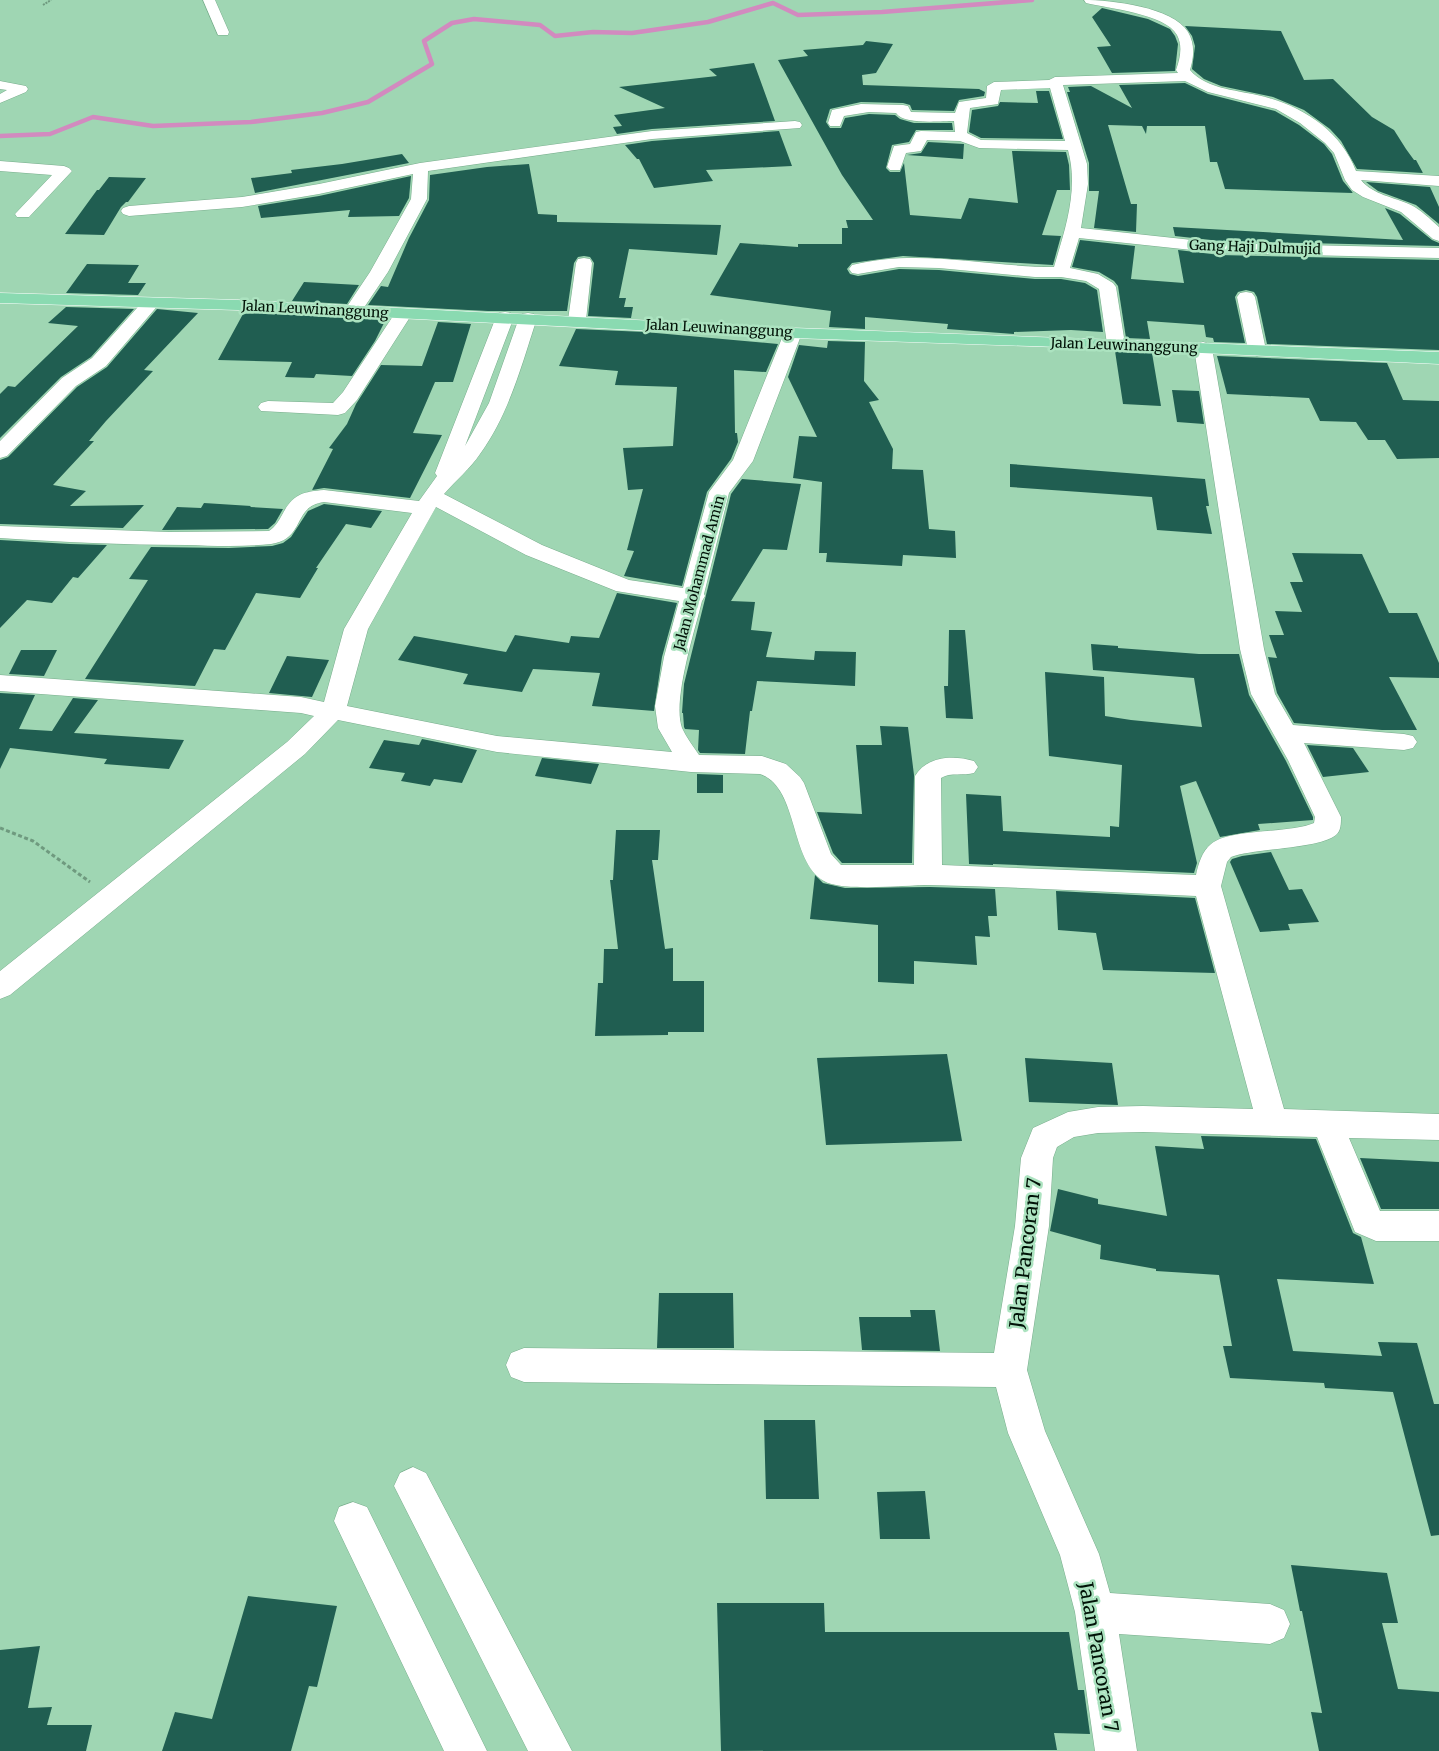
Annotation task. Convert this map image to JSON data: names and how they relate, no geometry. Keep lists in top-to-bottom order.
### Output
{
  "streets": {
    "main road": ["Jalan Leuwinanggung"],
    "street": ["Gang Haji Dulmujid", "Jalan Mohammad Amin", "Jalan Pancoran 7"]
  },
  "crossings": [
    ["Jalan Leuwinanggung", "Jalan Mohammad Amin"]
  ]
}
